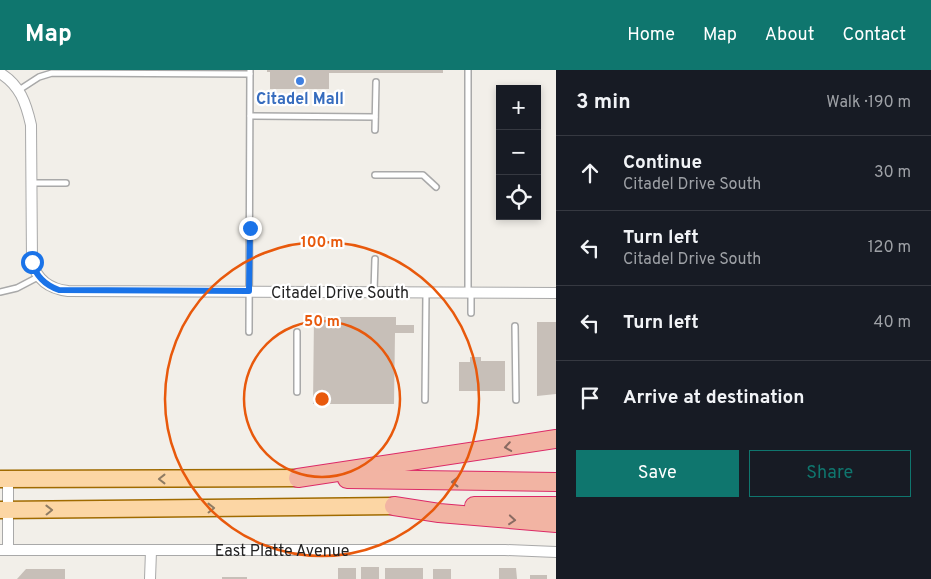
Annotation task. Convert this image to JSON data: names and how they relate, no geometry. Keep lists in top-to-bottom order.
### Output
{
  "streets": {
    "highway": ["East Platte Avenue"],
    "street": ["Citadel Drive South"]
  },
  "places": ["Citadel Mall"],
  "page": {
    "header": "Map",
    "nav": [
      "Home",
      "Map",
      "About",
      "Contact"
    ],
    "heading": ["3 min", "Walk · 190 m"],
    "map_buttons": ["+", "−"],
    "list": [
      ["Continue", "Citadel Drive South", "30 m"],
      ["Turn left", "Citadel Drive South", "120 m"],
      ["Turn left", "40 m"],
      "Arrive at destination"
    ],
    "buttons": ["Save", "Share"]
  },
  "rings": ["100 m", "50 m"]
}
